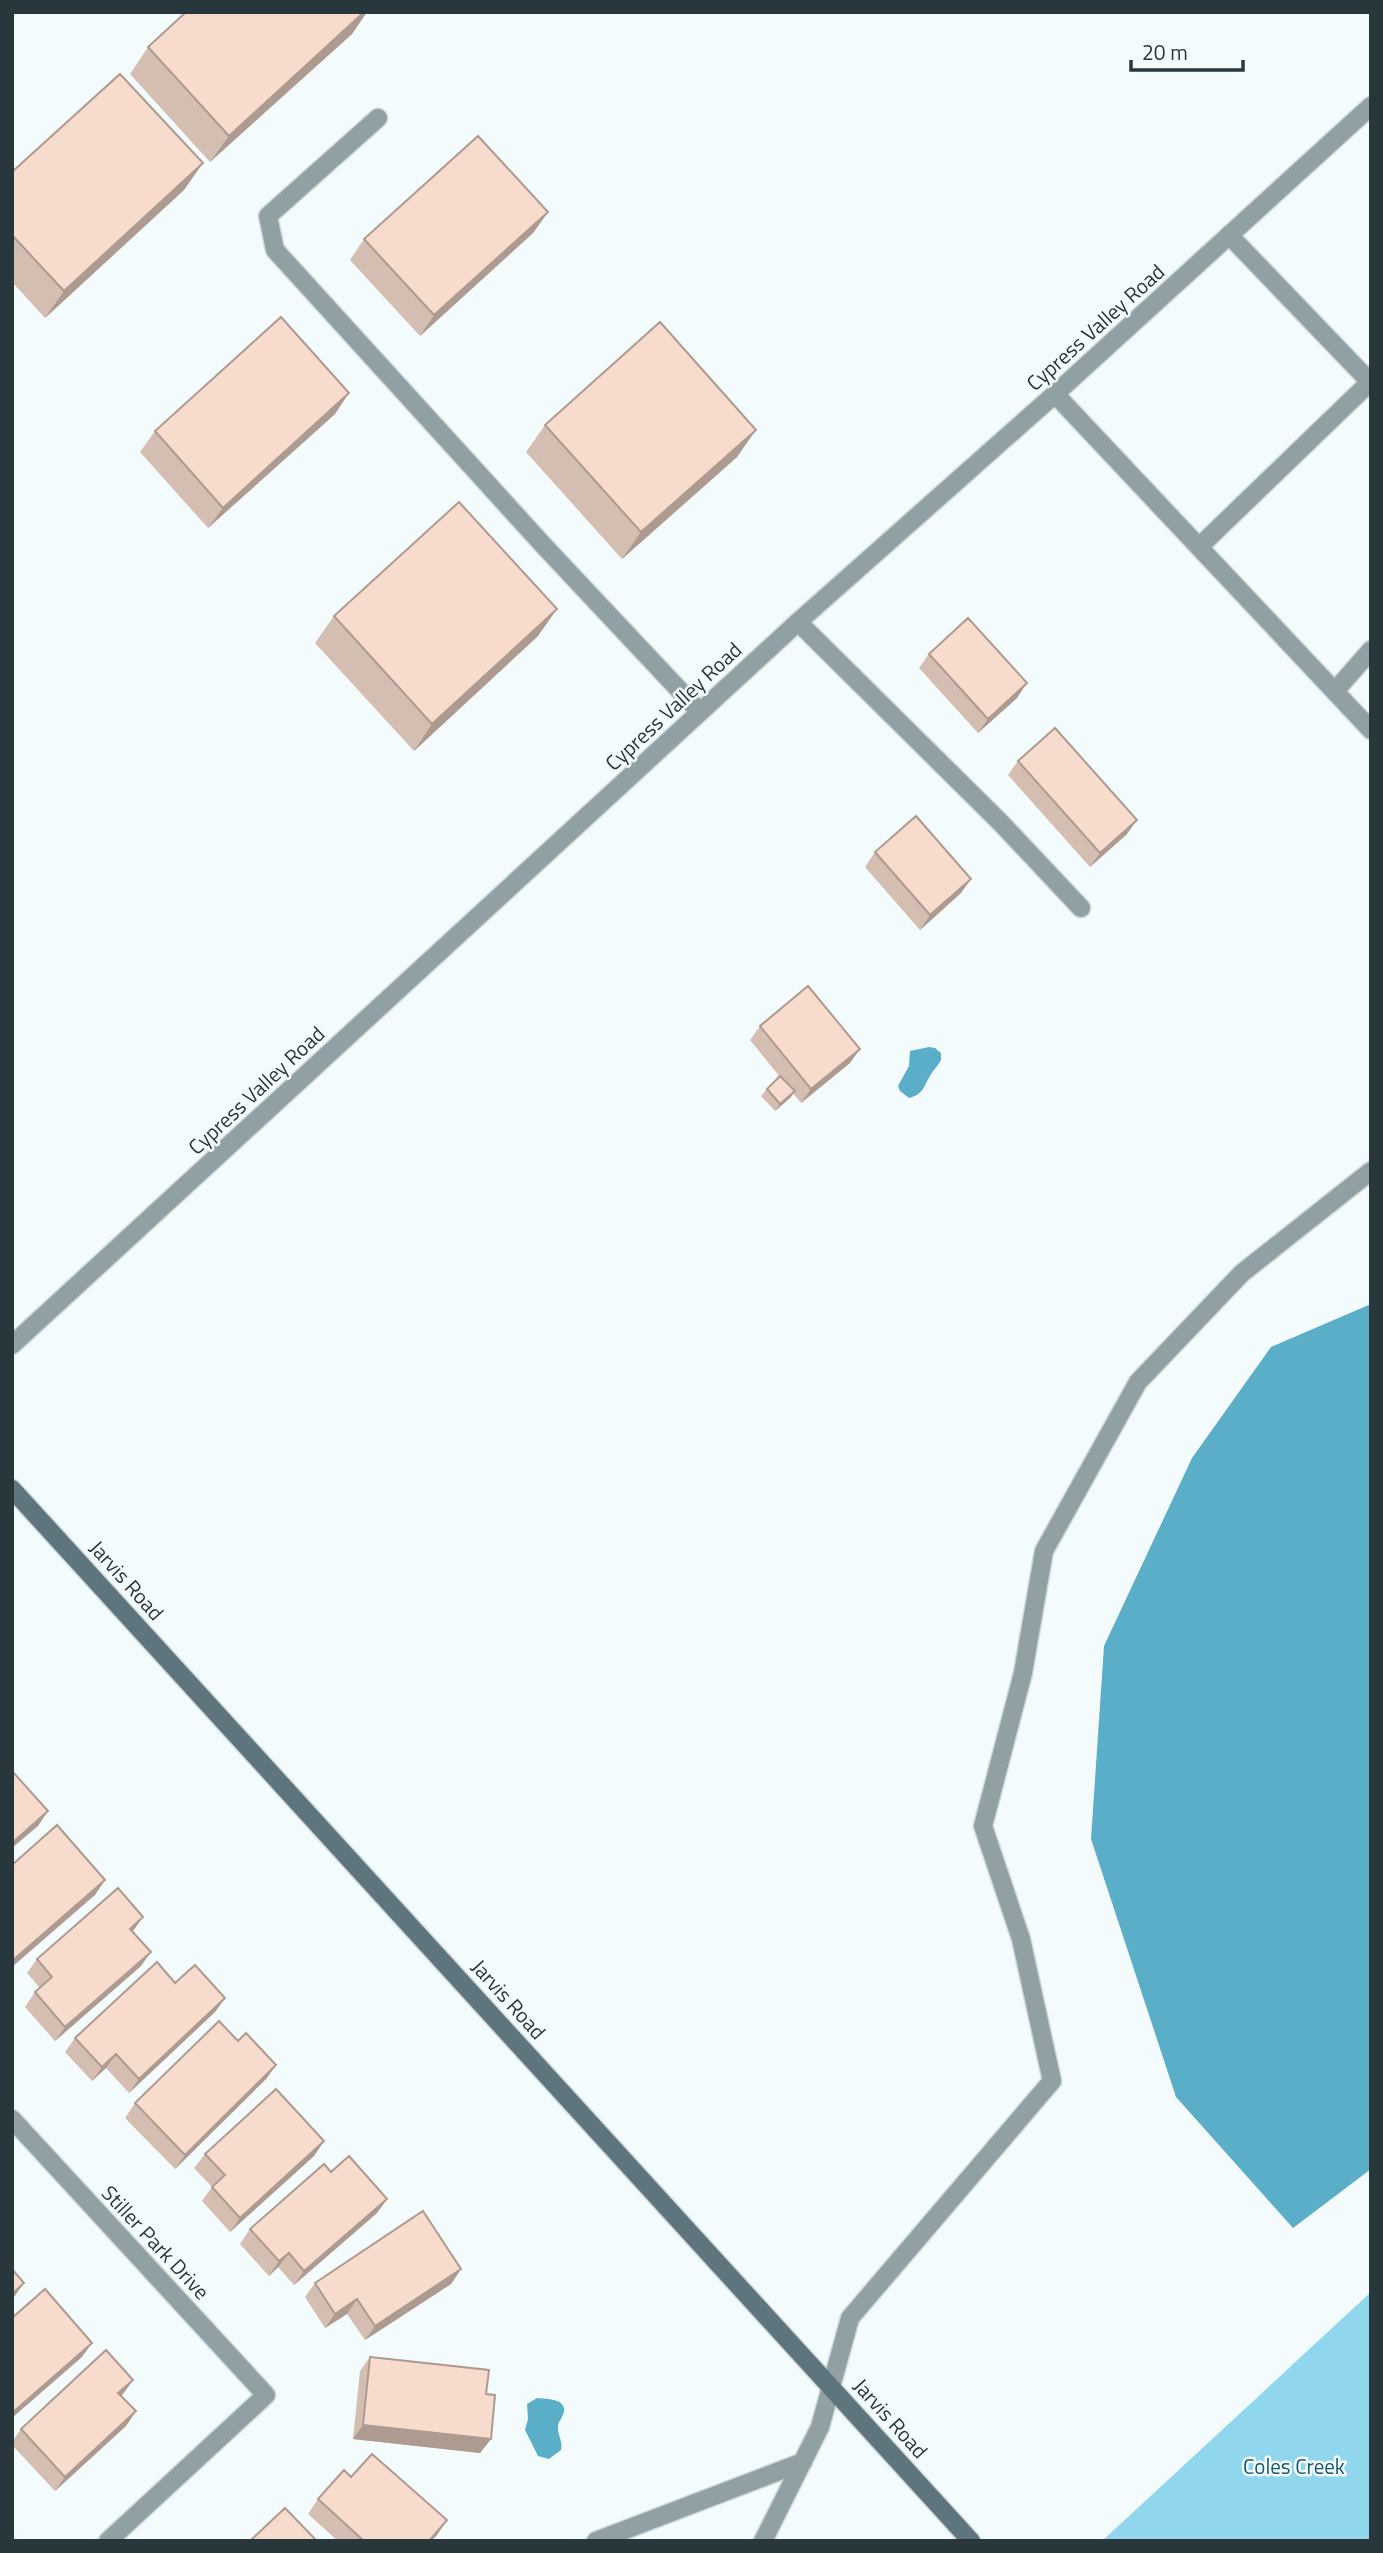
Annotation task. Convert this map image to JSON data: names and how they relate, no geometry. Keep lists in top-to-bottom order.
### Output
{
  "streets": {
    "street": ["Cypress Valley Road", "Jarvis Road", "Stiller Park Drive"]
  },
  "parks": ["Coles Creek"],
  "scale_bar": "20 m"
}
